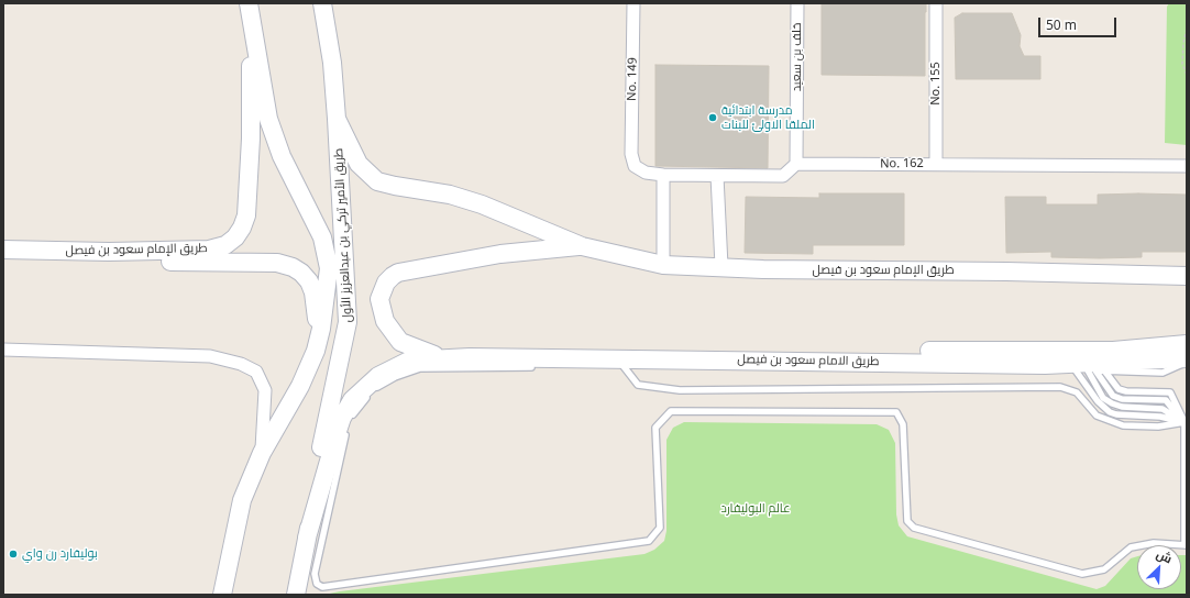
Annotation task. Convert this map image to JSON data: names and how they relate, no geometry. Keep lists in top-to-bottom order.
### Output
{
  "streets": {
    "main road": ["طريق الأمير تركي بن عبدالعزيز الأول", "طريق الإمام سعود بن فيصل", "طريق الامام سعود بن فيصل"],
    "street": [
      "خلف بن سعيد",
      "No. 149",
      "No. 155",
      "No. 162"
    ]
  },
  "crossings": [
    ["خلف بن سعيد", "No. 162"],
    ["No. 155", "No. 162"],
    ["طريق الأمير تركي بن عبدالعزيز الأول", "طريق الإمام سعود بن فيصل"]
  ],
  "parks": ["عالم البوليفارد"],
  "places": ["مدرسة ابتدائية الملقا الاولئ للبنات", "بوليفارد رن واي"],
  "scale_bar": "50 m",
  "north": "top right"
}
